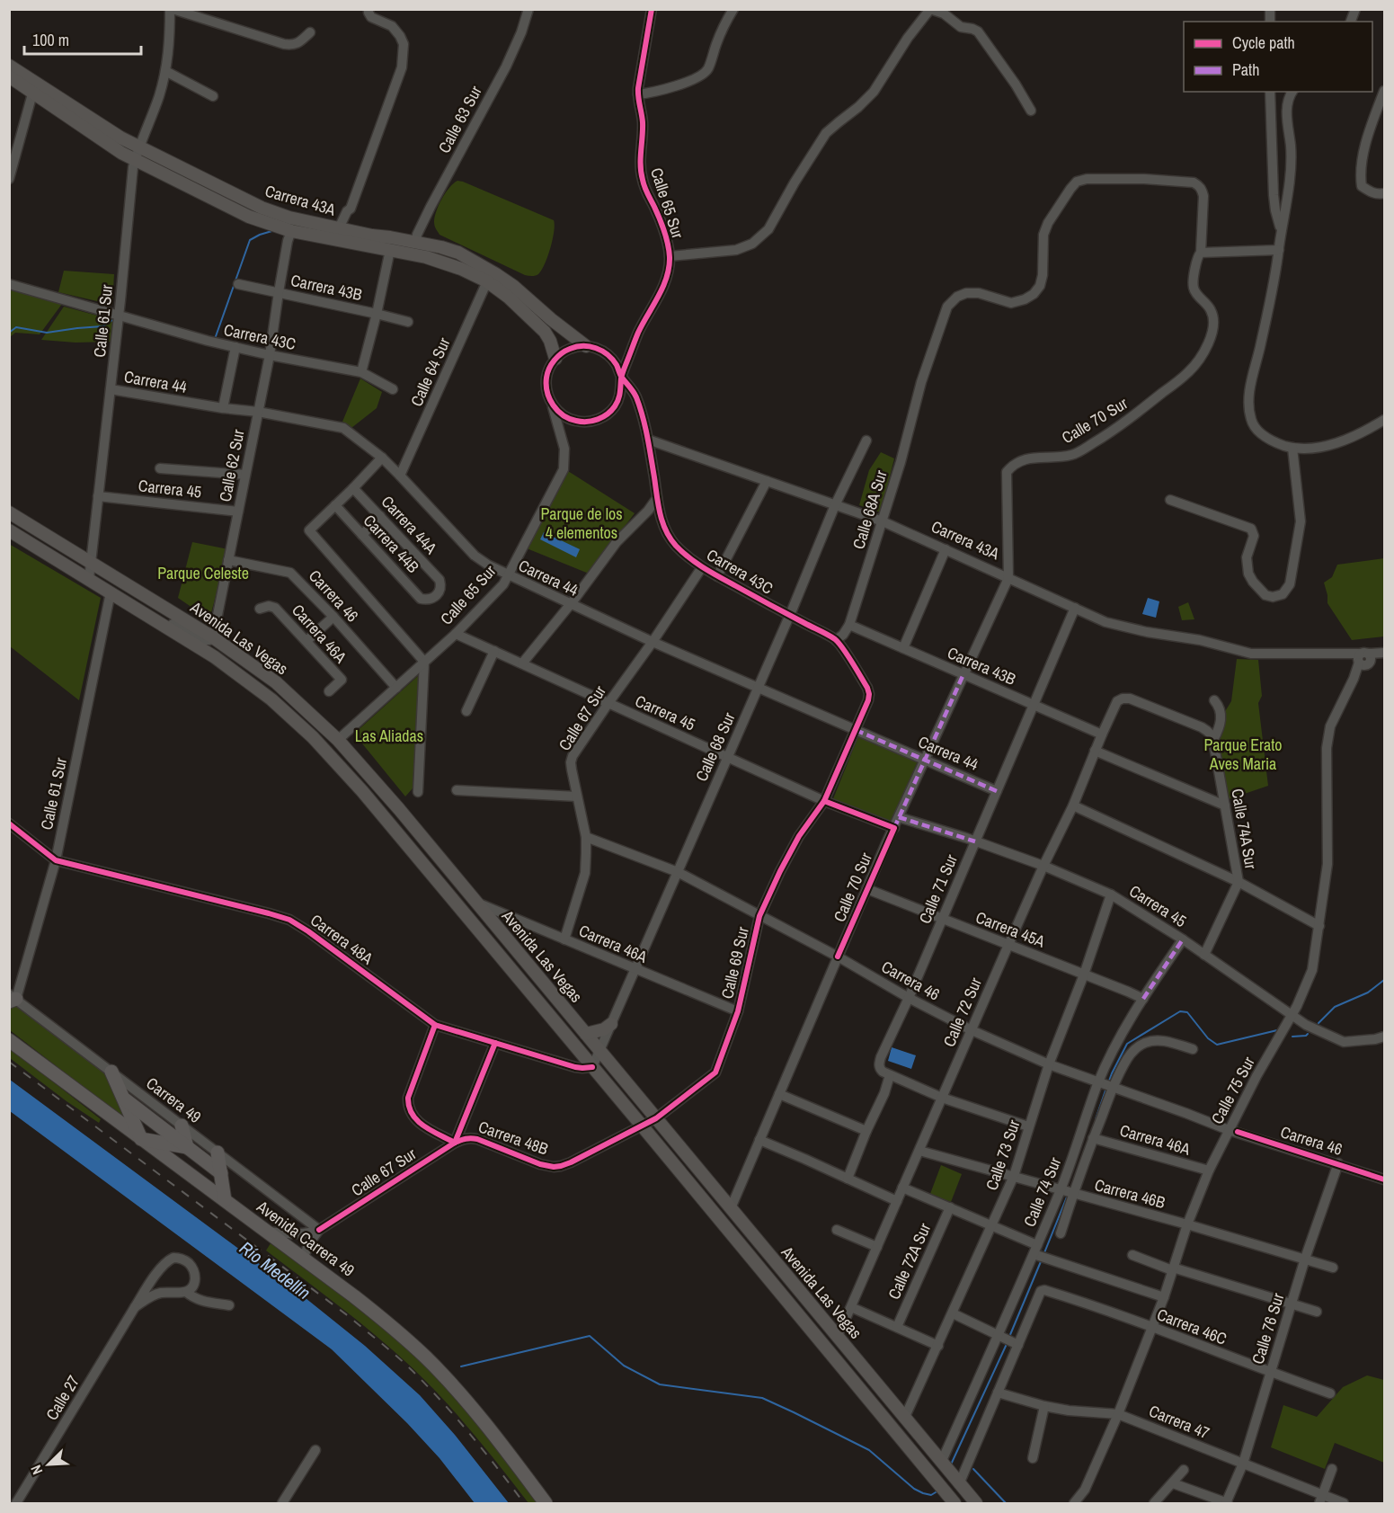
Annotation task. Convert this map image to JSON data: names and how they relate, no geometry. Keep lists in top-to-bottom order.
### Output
{
  "streets": {
    "highway": ["Avenida Carrera 49"],
    "main road": ["Carrera 43A", "Avenida Las Vegas"],
    "street": [
      "Calle 63 Sur",
      "Calle 65 Sur",
      "Carrera 43B",
      "Calle 61 Sur",
      "Carrera 43C",
      "Calle 64 Sur",
      "Carrera 44",
      "Calle 70 Sur",
      "Calle 62 Sur",
      "Carrera 45",
      "Calle 68A Sur",
      "Carrera 44A",
      "Carrera 44B",
      "Carrera 46",
      "Carrera 46A",
      "Calle 67 Sur",
      "Calle 68 Sur",
      "Calle 74A Sur",
      "Calle 71 Sur",
      "Carrera 45A",
      "Carrera 48A",
      "Calle 69 Sur",
      "Calle 72 Sur",
      "Calle 75 Sur",
      "Carrera 49",
      "Carrera 48B",
      "Calle 73 Sur",
      "Calle 74 Sur",
      "Carrera 46B",
      "Calle 72A Sur",
      "Carrera 46C",
      "Calle 76 Sur",
      "Calle 27",
      "Carrera 47"
    ]
  },
  "crossings": [
    ["Calle 63 Sur", "Carrera 43A"],
    ["Carrera 43A", "Calle 65 Sur"],
    ["Carrera 43A", "Calle 61 Sur"],
    ["Carrera 43A", "Carrera 43C"],
    ["Carrera 43A", "Calle 64 Sur"],
    ["Carrera 43A", "Calle 70 Sur"],
    ["Carrera 43A", "Calle 62 Sur"],
    ["Carrera 43A", "Calle 68A Sur"],
    ["Carrera 43A", "Calle 68 Sur"],
    ["Carrera 43A", "Calle 71 Sur"],
    ["Carrera 43A", "Calle 75 Sur"],
    ["Calle 65 Sur", "Carrera 44"],
    ["Calle 65 Sur", "Carrera 45"],
    ["Calle 65 Sur", "Carrera 46"],
    ["Calle 65 Sur", "Avenida Las Vegas"],
    ["Carrera 43B", "Calle 70 Sur"],
    ["Carrera 43B", "Calle 62 Sur"],
    ["Carrera 43B", "Calle 68A Sur"],
    ["Carrera 43B", "Calle 71 Sur"],
    ["Carrera 43B", "Calle 72 Sur"],
    ["Calle 61 Sur", "Carrera 43C"],
    ["Calle 61 Sur", "Carrera 44"],
    ["Calle 61 Sur", "Carrera 45"],
    ["Calle 61 Sur", "Avenida Las Vegas"],
    ["Calle 61 Sur", "Carrera 48A"],
    ["Calle 61 Sur", "Carrera 49"],
    ["Carrera 43C", "Calle 62 Sur"],
    ["Carrera 43C", "Calle 68A Sur"],
    ["Carrera 43C", "Calle 67 Sur"],
    ["Carrera 43C", "Calle 68 Sur"],
    ["Carrera 43C", "Calle 69 Sur"],
    ["Calle 64 Sur", "Carrera 44"],
    ["Carrera 44", "Calle 70 Sur"],
    ["Carrera 44", "Calle 62 Sur"],
    ["Carrera 44", "Calle 67 Sur"],
    ["Carrera 44", "Calle 68 Sur"],
    ["Carrera 44", "Calle 71 Sur"],
    ["Carrera 44", "Calle 69 Sur"],
    ["Calle 70 Sur", "Carrera 45"],
    ["Calle 70 Sur", "Calle 68A Sur"],
    ["Calle 70 Sur", "Carrera 46"],
    ["Calle 70 Sur", "Avenida Las Vegas"],
    ["Calle 70 Sur", "Carrera 45A"],
    ["Calle 62 Sur", "Carrera 45"],
    ["Calle 62 Sur", "Carrera 46"],
    ["Calle 62 Sur", "Avenida Las Vegas"],
    ["Carrera 45", "Calle 67 Sur"],
    ["Carrera 45", "Calle 68 Sur"],
    ["Carrera 45", "Calle 74A Sur"],
    ["Carrera 45", "Calle 71 Sur"],
    ["Carrera 45", "Calle 69 Sur"],
    ["Carrera 45", "Calle 72 Sur"],
    ["Carrera 45", "Calle 75 Sur"],
    ["Carrera 45", "Calle 73 Sur"],
    ["Carrera 45", "Calle 74 Sur"],
    ["Carrera 44A", "Carrera 44B"],
    ["Carrera 46", "Calle 67 Sur"],
    ["Carrera 46", "Calle 68 Sur"],
    ["Carrera 46", "Calle 71 Sur"],
    ["Carrera 46", "Calle 69 Sur"],
    ["Carrera 46", "Calle 72 Sur"],
    ["Carrera 46", "Calle 75 Sur"],
    ["Carrera 46", "Calle 73 Sur"],
    ["Carrera 46", "Calle 74 Sur"],
    ["Carrera 46", "Calle 76 Sur"],
    ["Carrera 46A", "Avenida Las Vegas"],
    ["Carrera 46A", "Calle 67 Sur"],
    ["Carrera 46A", "Calle 68 Sur"],
    ["Carrera 46A", "Calle 69 Sur"],
    ["Carrera 46A", "Calle 75 Sur"],
    ["Carrera 46A", "Calle 74 Sur"],
    ["Avenida Las Vegas", "Calle 68 Sur"],
    ["Avenida Las Vegas", "Carrera 48A"],
    ["Avenida Las Vegas", "Calle 69 Sur"],
    ["Avenida Las Vegas", "Calle 72 Sur"],
    ["Avenida Las Vegas", "Calle 73 Sur"],
    ["Avenida Las Vegas", "Calle 74 Sur"],
    ["Calle 67 Sur", "Carrera 49"],
    ["Calle 67 Sur", "Carrera 48B"],
    ["Calle 67 Sur", "Avenida Carrera 49"],
    ["Calle 68 Sur", "Carrera 48A"],
    ["Calle 74A Sur", "Calle 72 Sur"],
    ["Calle 71 Sur", "Carrera 45A"],
    ["Carrera 45A", "Calle 72 Sur"],
    ["Carrera 45A", "Calle 73 Sur"],
    ["Carrera 45A", "Calle 74 Sur"],
    ["Carrera 48A", "Carrera 48B"],
    ["Calle 69 Sur", "Carrera 48B"],
    ["Calle 72 Sur", "Carrera 46B"],
    ["Calle 75 Sur", "Carrera 46B"],
    ["Calle 75 Sur", "Carrera 46C"],
    ["Calle 75 Sur", "Carrera 47"],
    ["Calle 73 Sur", "Carrera 46B"],
    ["Calle 74 Sur", "Carrera 46B"],
    ["Carrera 46B", "Calle 76 Sur"],
    ["Carrera 46C", "Calle 76 Sur"],
    ["Calle 76 Sur", "Carrera 47"]
  ],
  "water": ["Río Medellín"],
  "parks": [
    "Parque de los 4 elementos",
    "Parque Celeste",
    "Las Aliadas",
    "Parque Erato Aves Maria"
  ],
  "legend": ["Cycle path", "Path"],
  "scale_bar": "100 m",
  "north": "bottom left"
}
